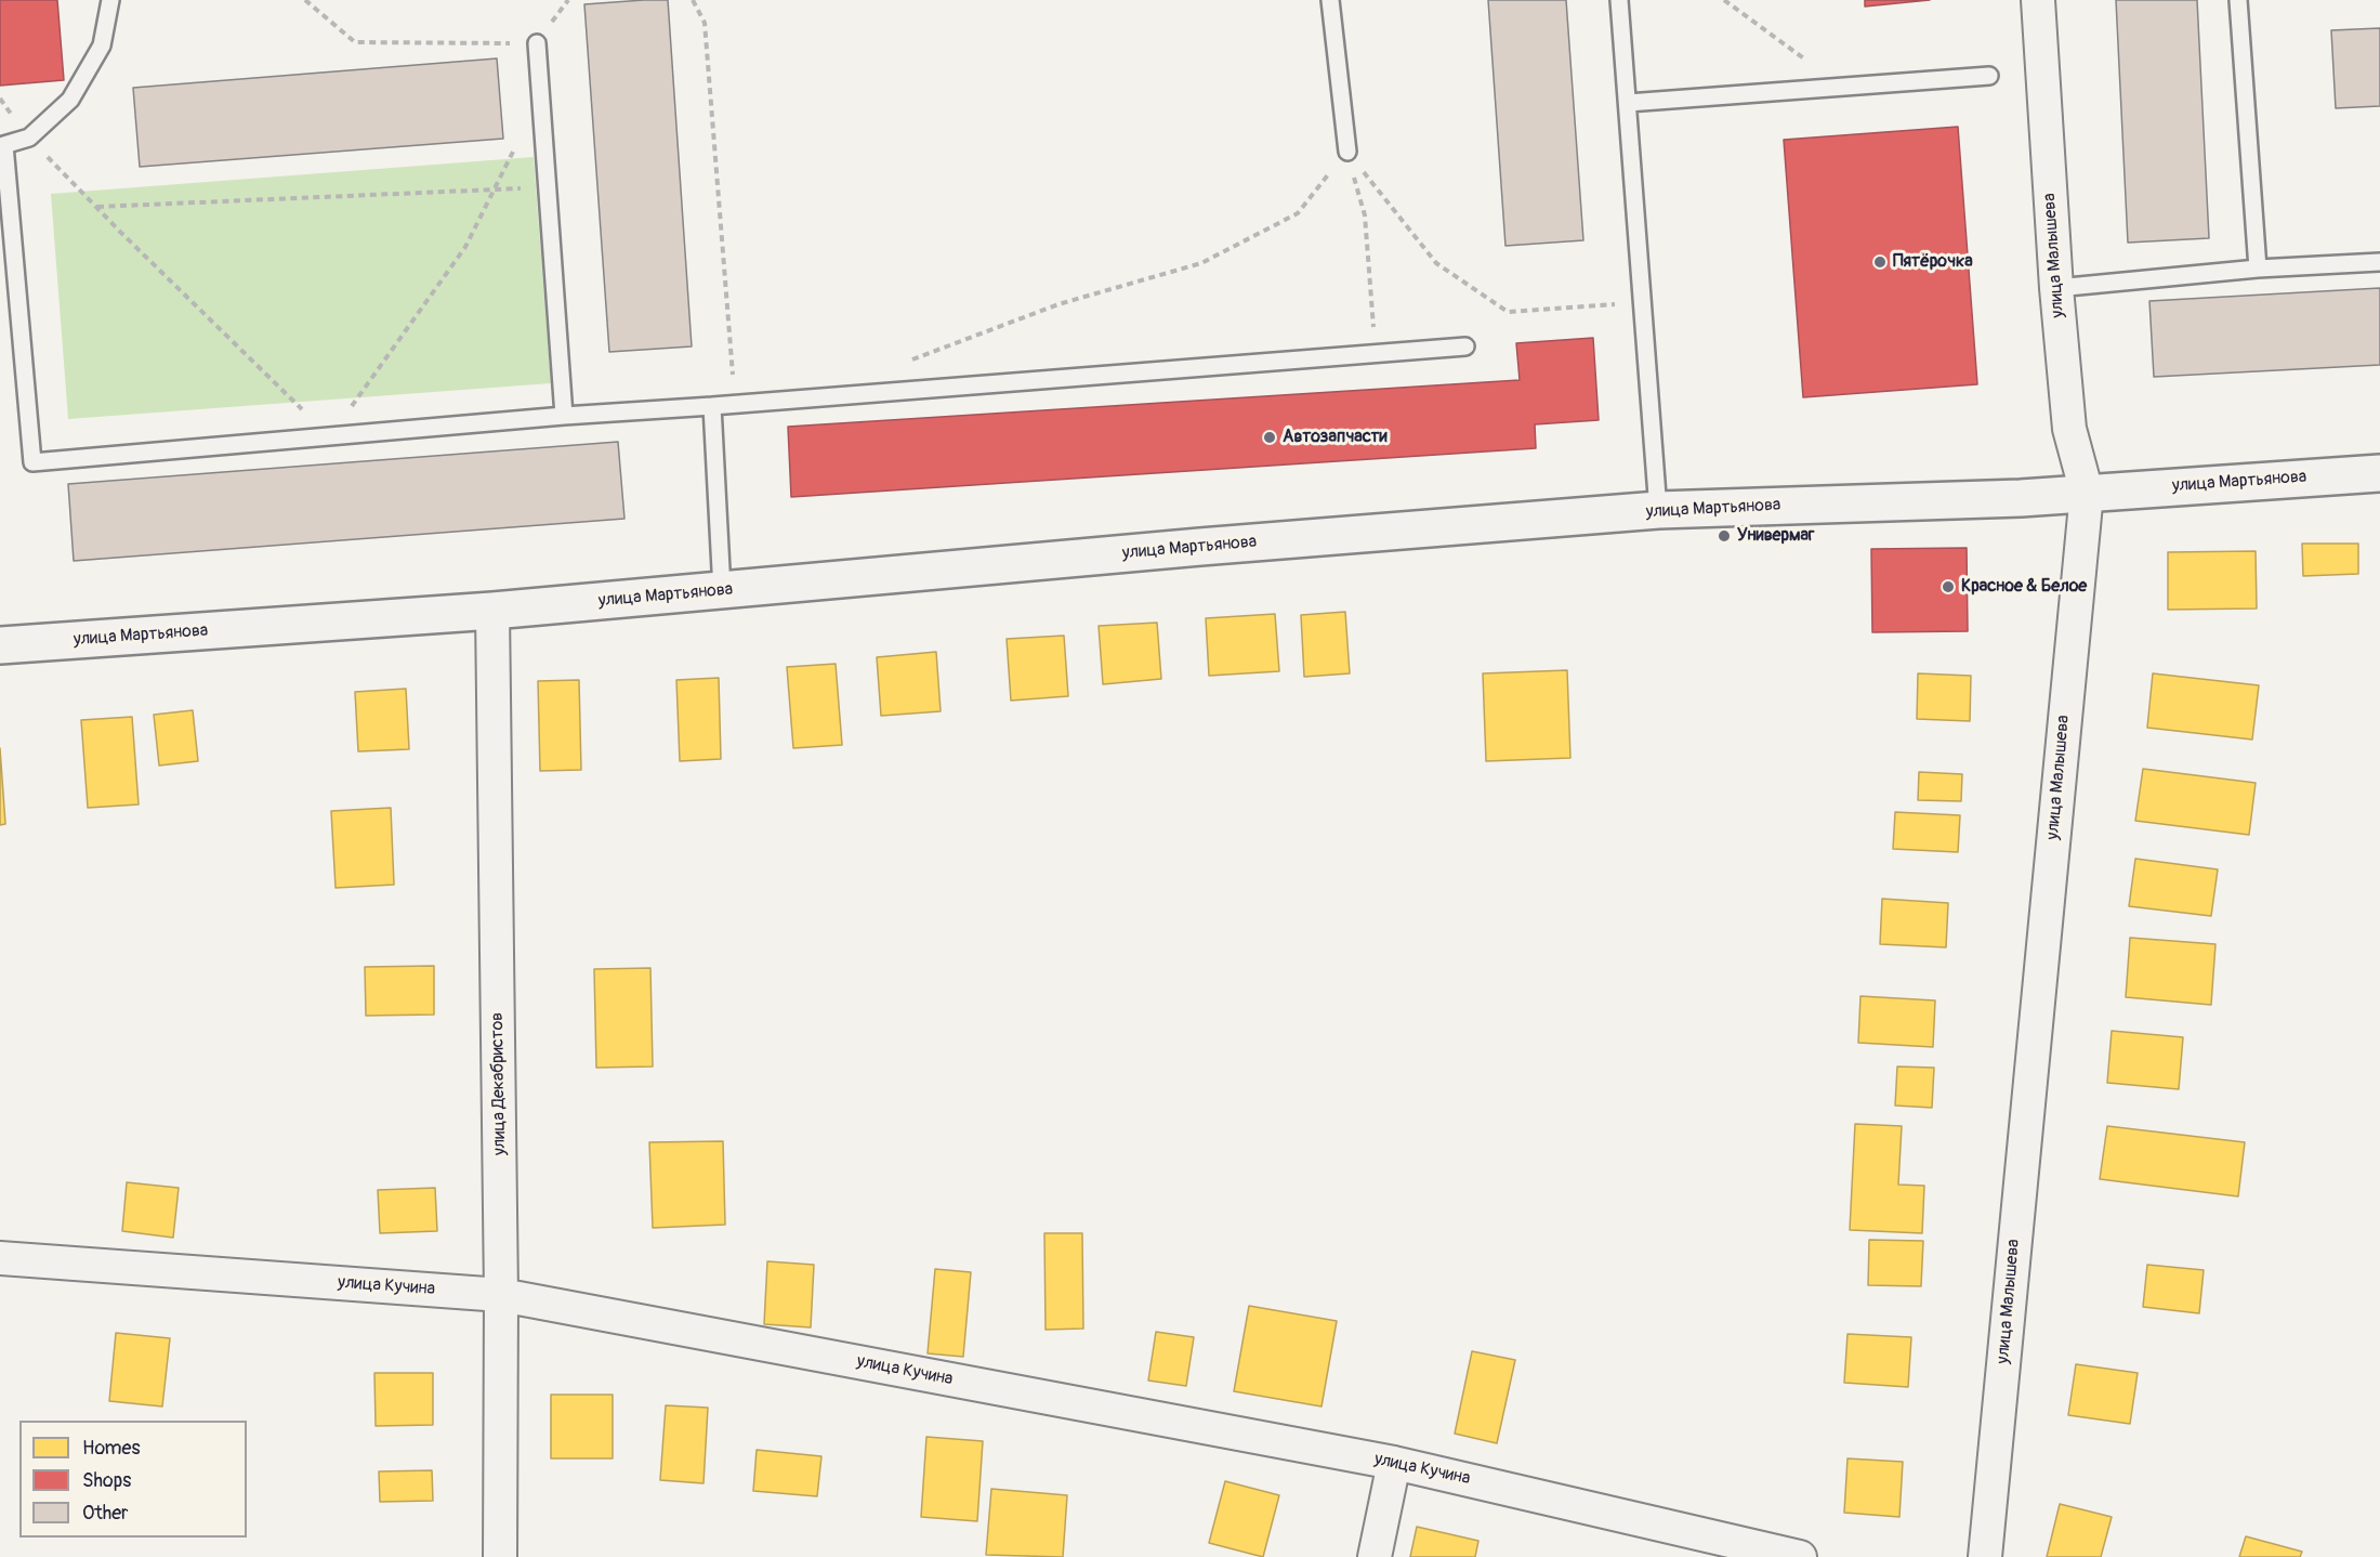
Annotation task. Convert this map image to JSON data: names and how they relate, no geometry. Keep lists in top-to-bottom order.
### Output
{
  "streets": {
    "main road": ["улица Мартьянова"],
    "street": ["улица Малышева", "улица Декабристов", "улица Кучина"]
  },
  "crossings": [
    ["улица Малышева", "улица Мартьянова"],
    ["улица Мартьянова", "улица Декабристов"],
    ["улица Декабристов", "улица Кучина"]
  ],
  "places": [
    "Пятёрочка",
    "Автозапчасти",
    "Универмаг",
    "Красное & Белое"
  ],
  "legend": ["Homes", "Shops", "Other"]
}
